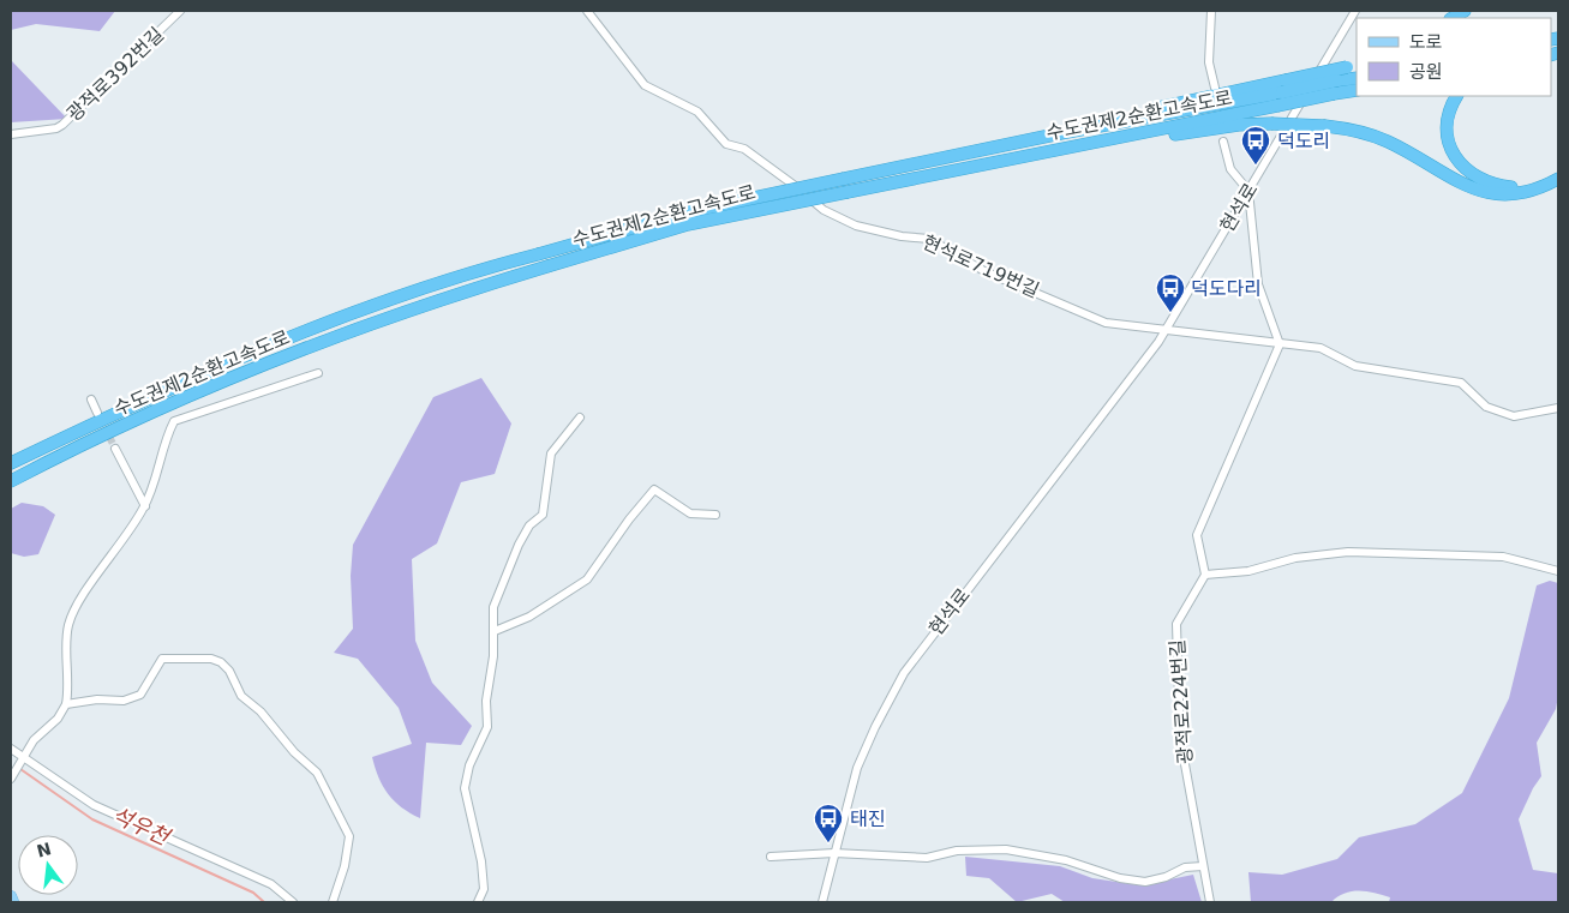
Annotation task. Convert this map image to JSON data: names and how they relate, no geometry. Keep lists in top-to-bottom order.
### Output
{
  "streets": {
    "highway": ["수도권제2순환고속도로"],
    "street": [
      "광적로392번길",
      "현석로",
      "현석로719번길",
      "광적로224번길"
    ]
  },
  "crossings": [
    ["현석로", "현석로719번길"]
  ],
  "water": ["석우천"],
  "places": {
    "bus stop": ["덕도리", "덕도다리", "태진"]
  },
  "legend": ["도로", "공원"],
  "north": "top"
}
